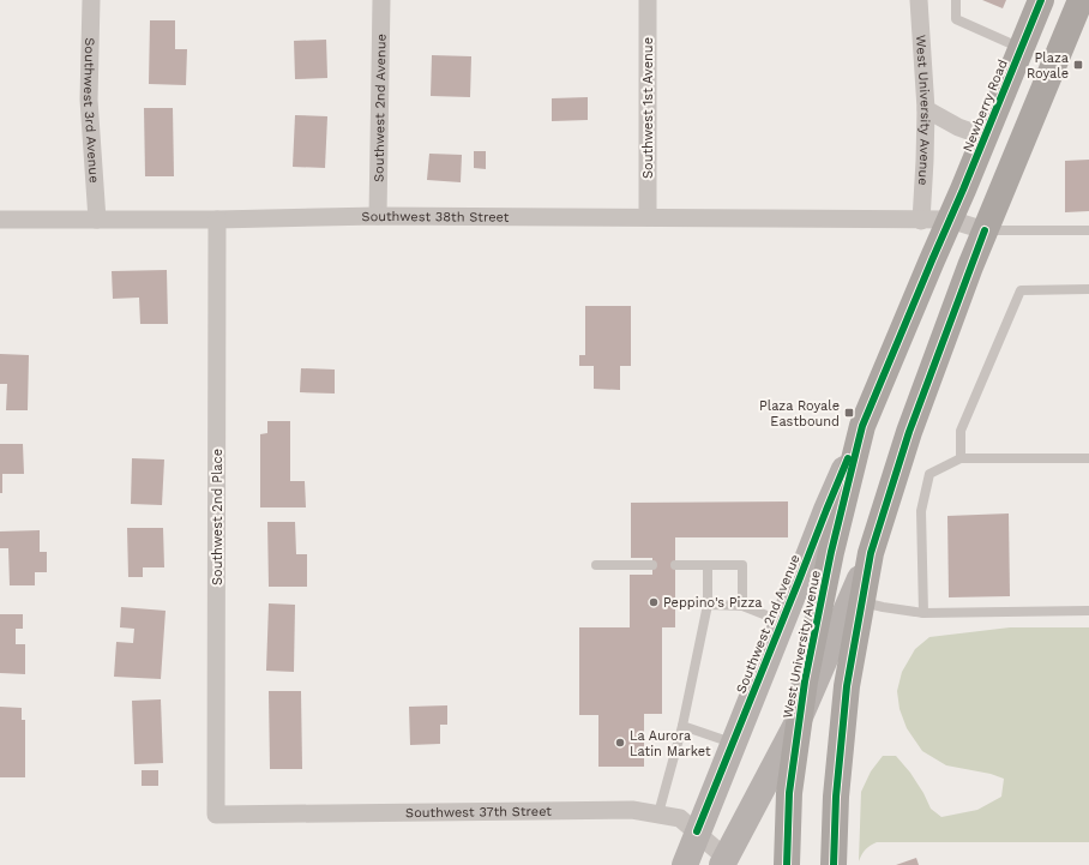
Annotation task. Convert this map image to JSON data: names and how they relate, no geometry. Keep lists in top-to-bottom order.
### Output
{
  "streets": {
    "main road": ["Newberry Road", "Southwest 2nd Avenue", "West University Avenue"],
    "street": [
      "Southwest 1st Avenue",
      "Southwest 3rd Avenue",
      "Southwest 38th Street",
      "Southwest 2nd Place",
      "Southwest 37th Street"
    ]
  },
  "crossings": [
    ["Newberry Road", "West University Avenue"],
    ["Newberry Road", "Southwest 38th Street"],
    ["Southwest 2nd Avenue", "West University Avenue"],
    ["Southwest 2nd Avenue", "Southwest 38th Street"],
    ["Southwest 2nd Avenue", "Southwest 37th Street"],
    ["Southwest 1st Avenue", "Southwest 38th Street"],
    ["Southwest 3rd Avenue", "Southwest 38th Street"],
    ["West University Avenue", "Southwest 38th Street"],
    ["Southwest 38th Street", "Southwest 2nd Place"],
    ["Southwest 2nd Place", "Southwest 37th Street"]
  ],
  "places": {
    "transit": ["Plaza Royale", "Plaza Royale Eastbound"],
    "other": ["Peppino's Pizza", "La Aurora Latin Market"]
  }
}
